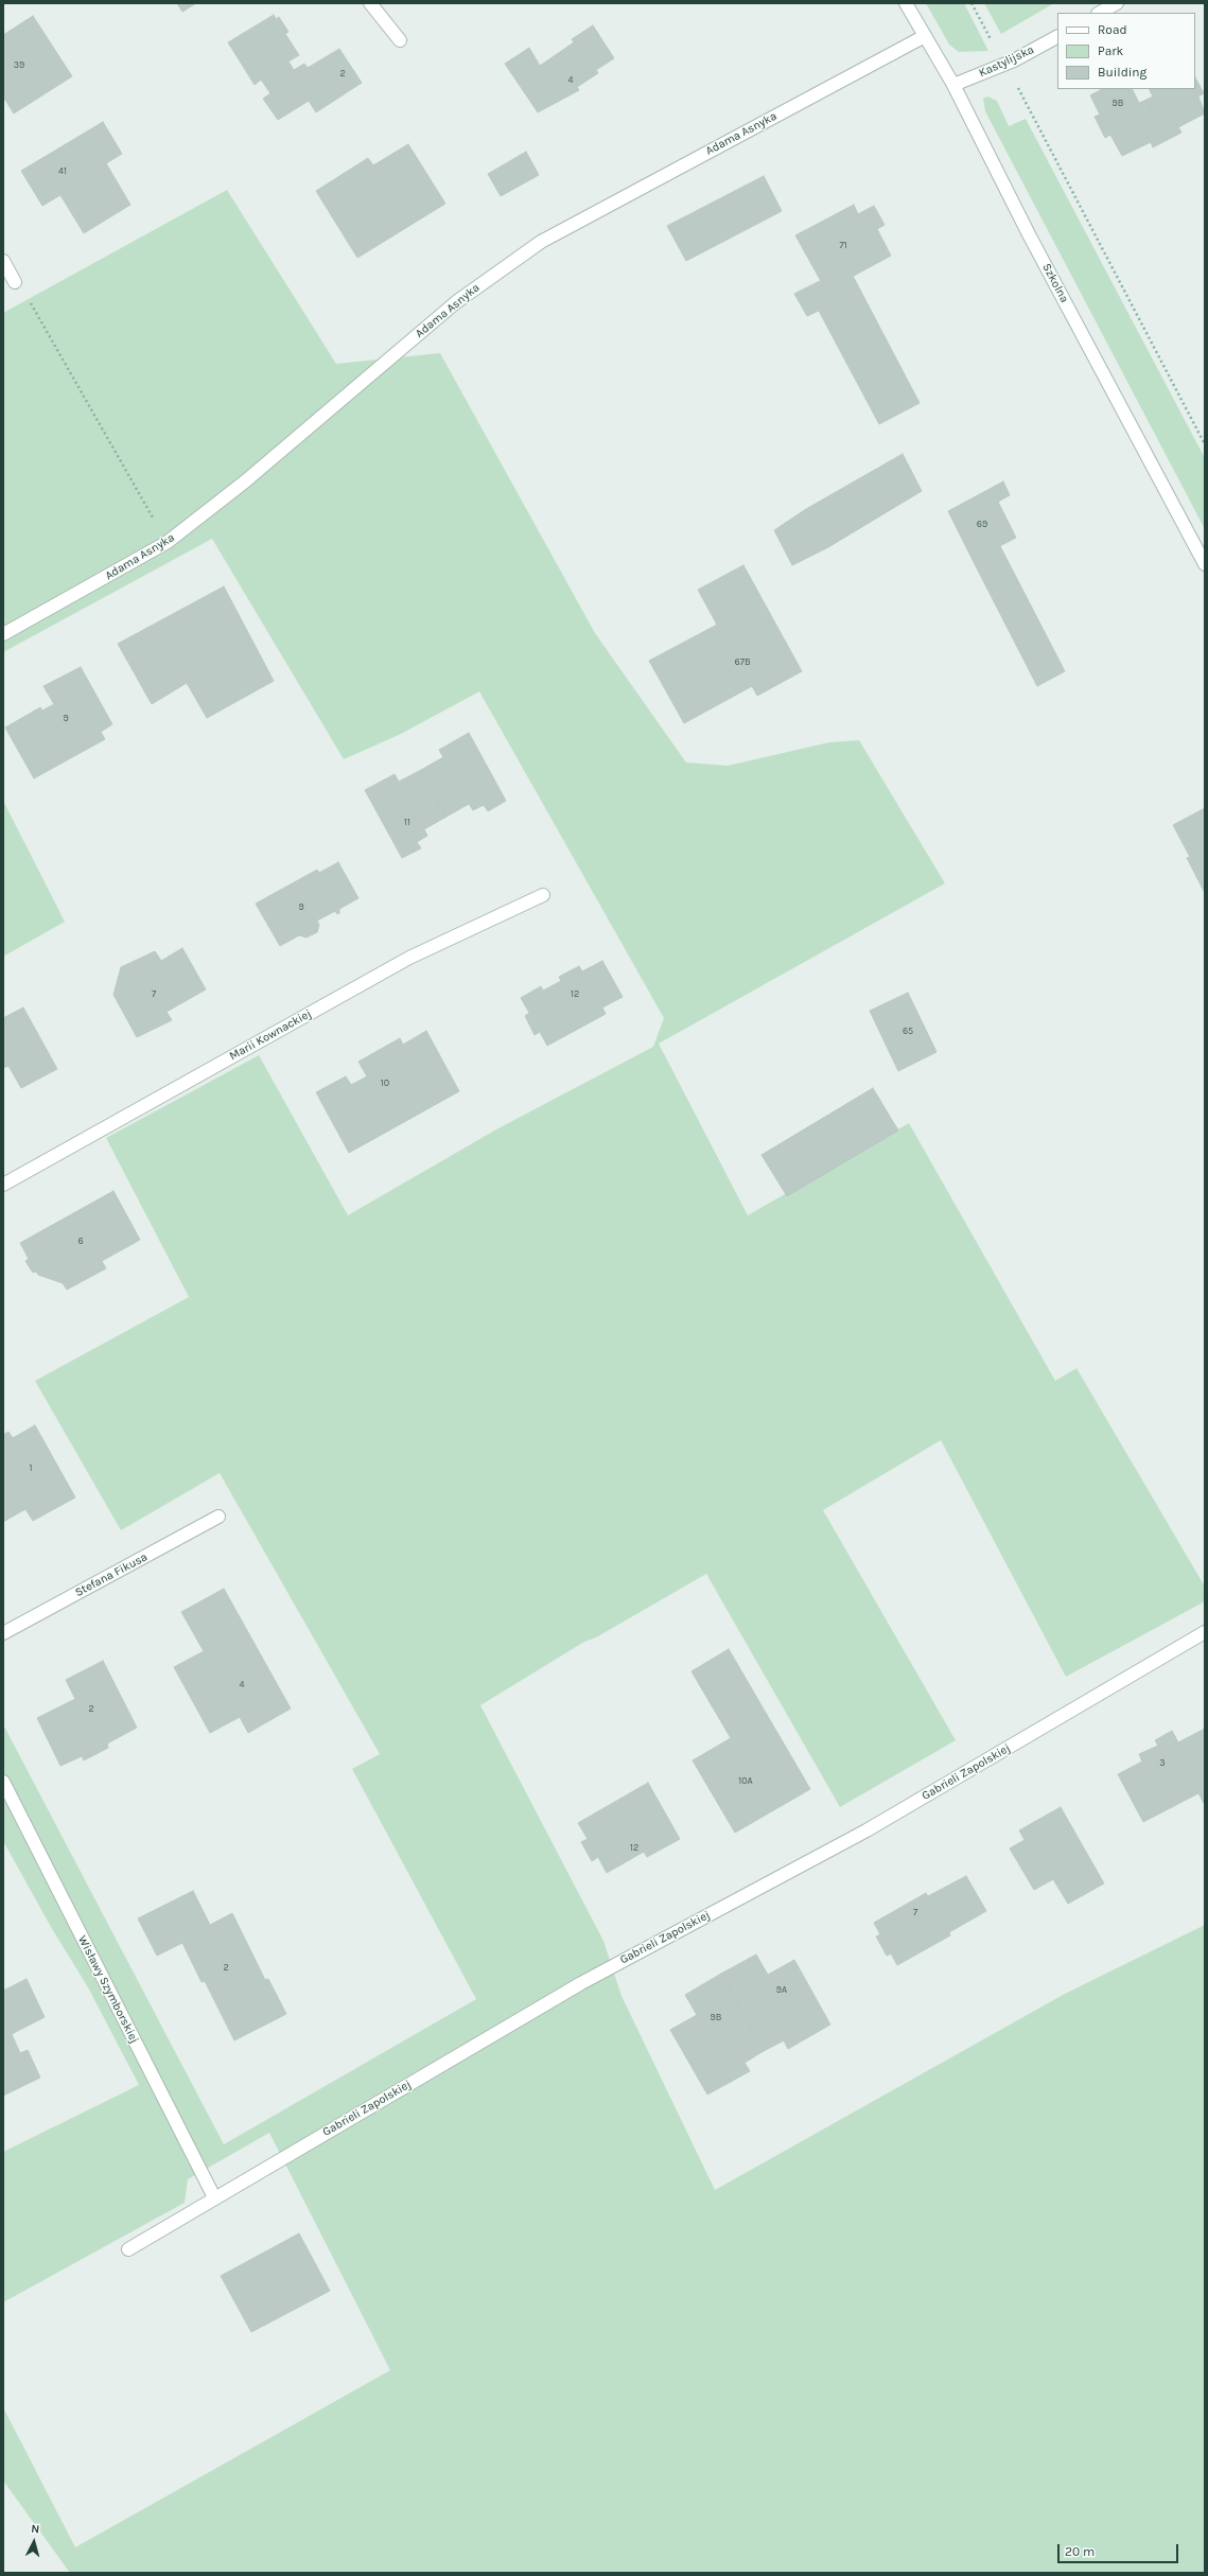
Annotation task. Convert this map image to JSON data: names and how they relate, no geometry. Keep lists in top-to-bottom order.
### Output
{
  "streets": {
    "street": [
      "Kastylijska",
      "Adama Asnyka",
      "Szkolna",
      "Marii Kownackiej",
      "Stefana Fikusa",
      "Gabrieli Zapolskiej",
      "Wisławy Szymborskiej"
    ]
  },
  "crossings": [
    ["Kastylijska", "Szkolna"],
    ["Adama Asnyka", "Szkolna"],
    ["Gabrieli Zapolskiej", "Wisławy Szymborskiej"]
  ],
  "house_numbers": [
    "39",
    "2",
    "4",
    "9B",
    "41",
    "71",
    "69",
    "67B",
    "9",
    "11",
    "9",
    "7",
    "12",
    "65",
    "10",
    "6",
    "1",
    "4",
    "2",
    "3",
    "10A",
    "12",
    "7",
    "2",
    "9A",
    "9B"
  ],
  "legend": ["Road", "Park", "Building"],
  "scale_bar": "20 m",
  "north": "top"
}
